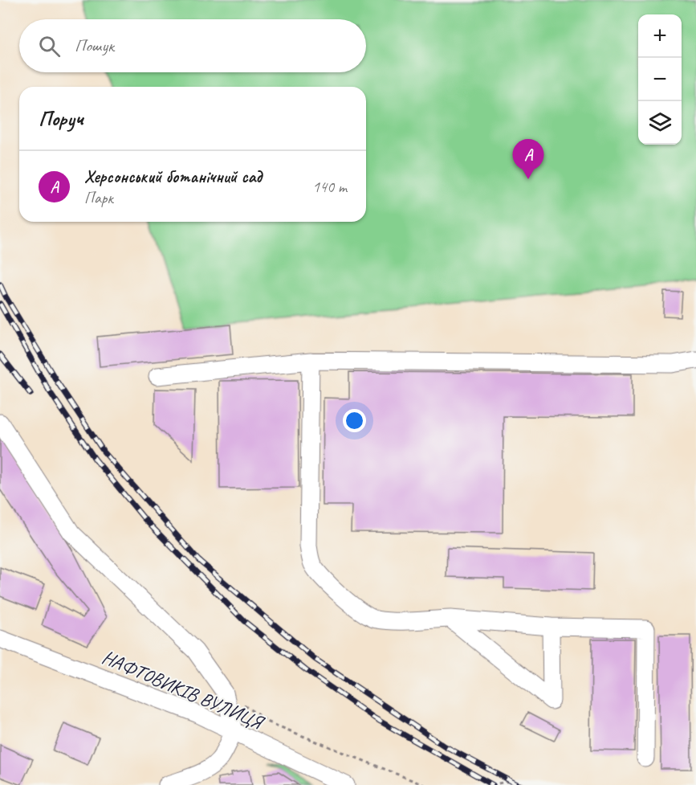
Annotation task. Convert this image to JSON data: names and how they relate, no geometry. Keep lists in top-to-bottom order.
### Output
{
  "streets": {
    "street": ["НАФТОВИКІВ ВУЛИЦЯ"]
  },
  "page": {
    "map_buttons": ["+", "−"],
    "search": "Пошук",
    "heading": "Поруч",
    "pins": "A",
    "list": [
      {
        "mark": "A",
        "name": "Херсонський ботанічний сад",
        "note": "Парк",
        "value": "140 m"
      }
    ]
  }
}
